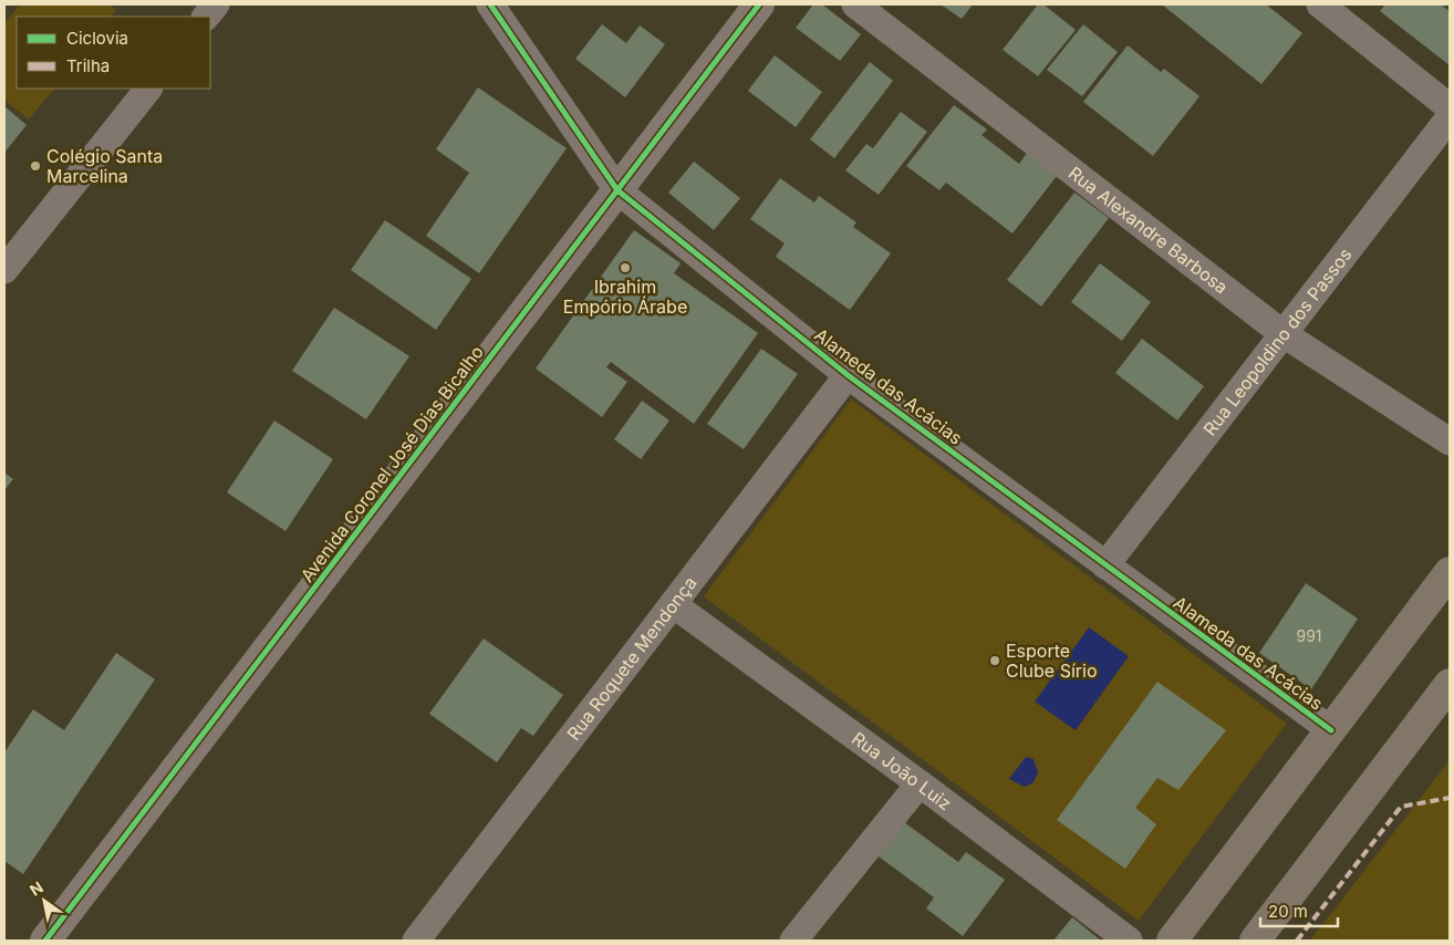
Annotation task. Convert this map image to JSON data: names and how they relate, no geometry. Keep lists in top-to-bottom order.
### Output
{
  "streets": {
    "street": [
      "Rua Alexandre Barbosa",
      "Rua Leopoldino dos Passos",
      "Alameda das Acácias",
      "Avenida Coronel José Dias Bicalho",
      "Rua Roquete Mendonça",
      "Rua João Luiz"
    ]
  },
  "crossings": [
    ["Rua Alexandre Barbosa", "Rua Leopoldino dos Passos"],
    ["Rua Leopoldino dos Passos", "Alameda das Acácias"],
    ["Alameda das Acácias", "Avenida Coronel José Dias Bicalho"],
    ["Alameda das Acácias", "Rua Roquete Mendonça"],
    ["Rua Roquete Mendonça", "Rua João Luiz"]
  ],
  "places": ["Colégio Santa Marcelina", "Ibrahim Empório Árabe", "Esporte Clube Sírio"],
  "house_numbers": ["991"],
  "legend": ["Ciclovia", "Trilha"],
  "scale_bar": "20 m",
  "north": "top left"
}
